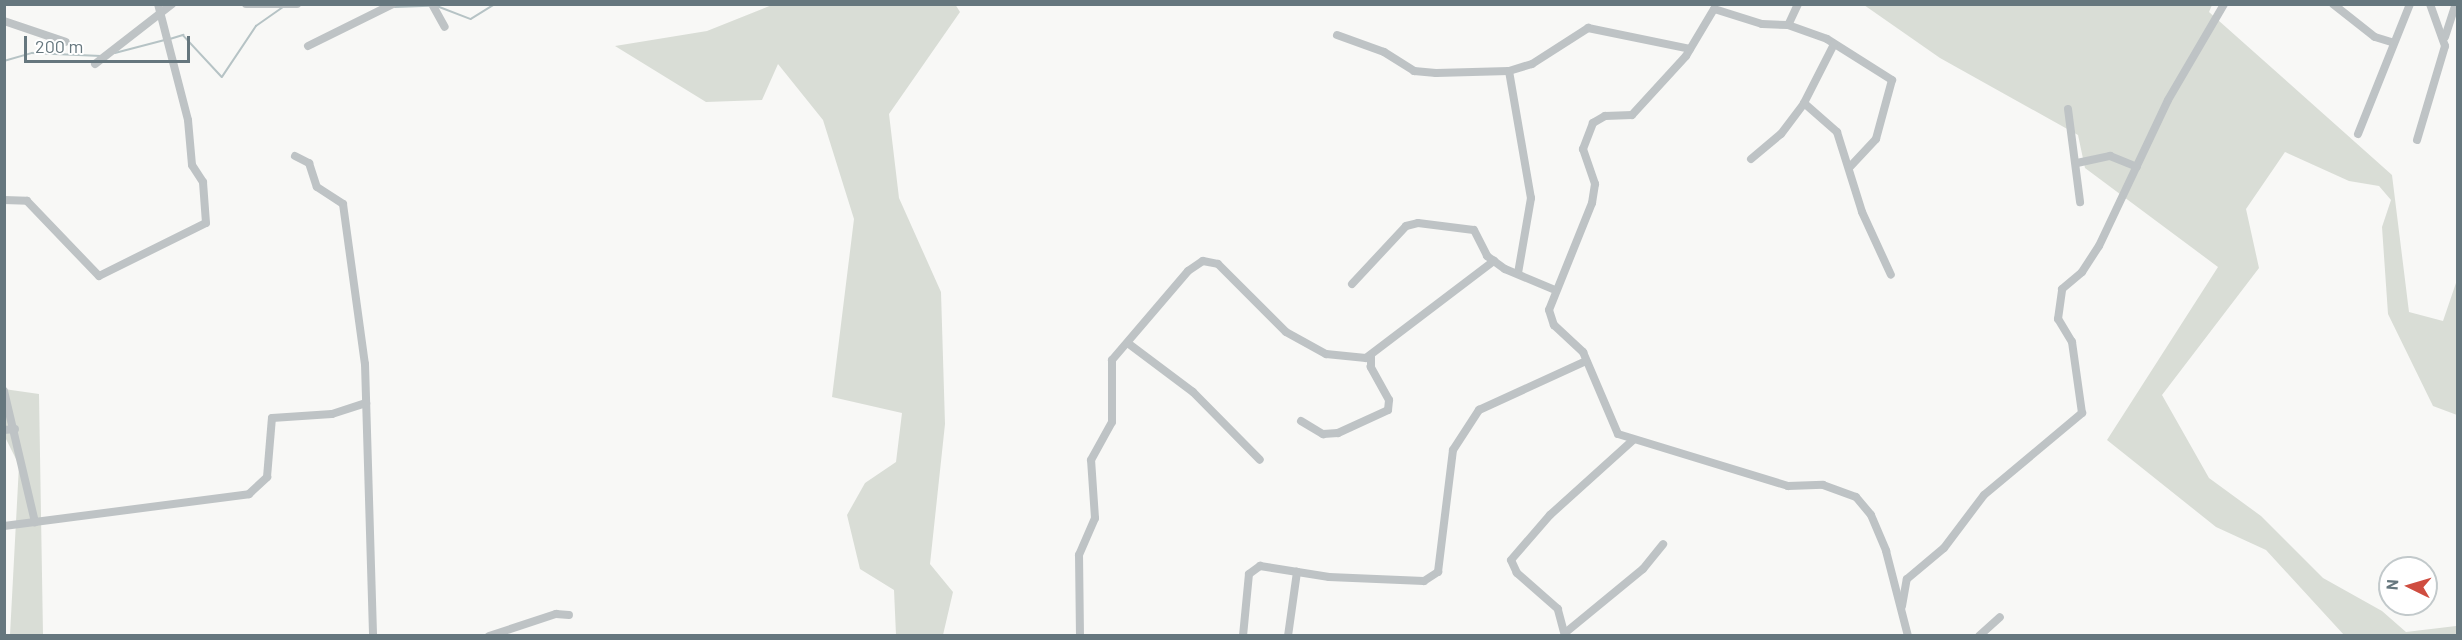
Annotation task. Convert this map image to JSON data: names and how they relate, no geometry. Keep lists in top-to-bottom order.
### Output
{
  "scale_bar": "200 m",
  "north": "left"
}
